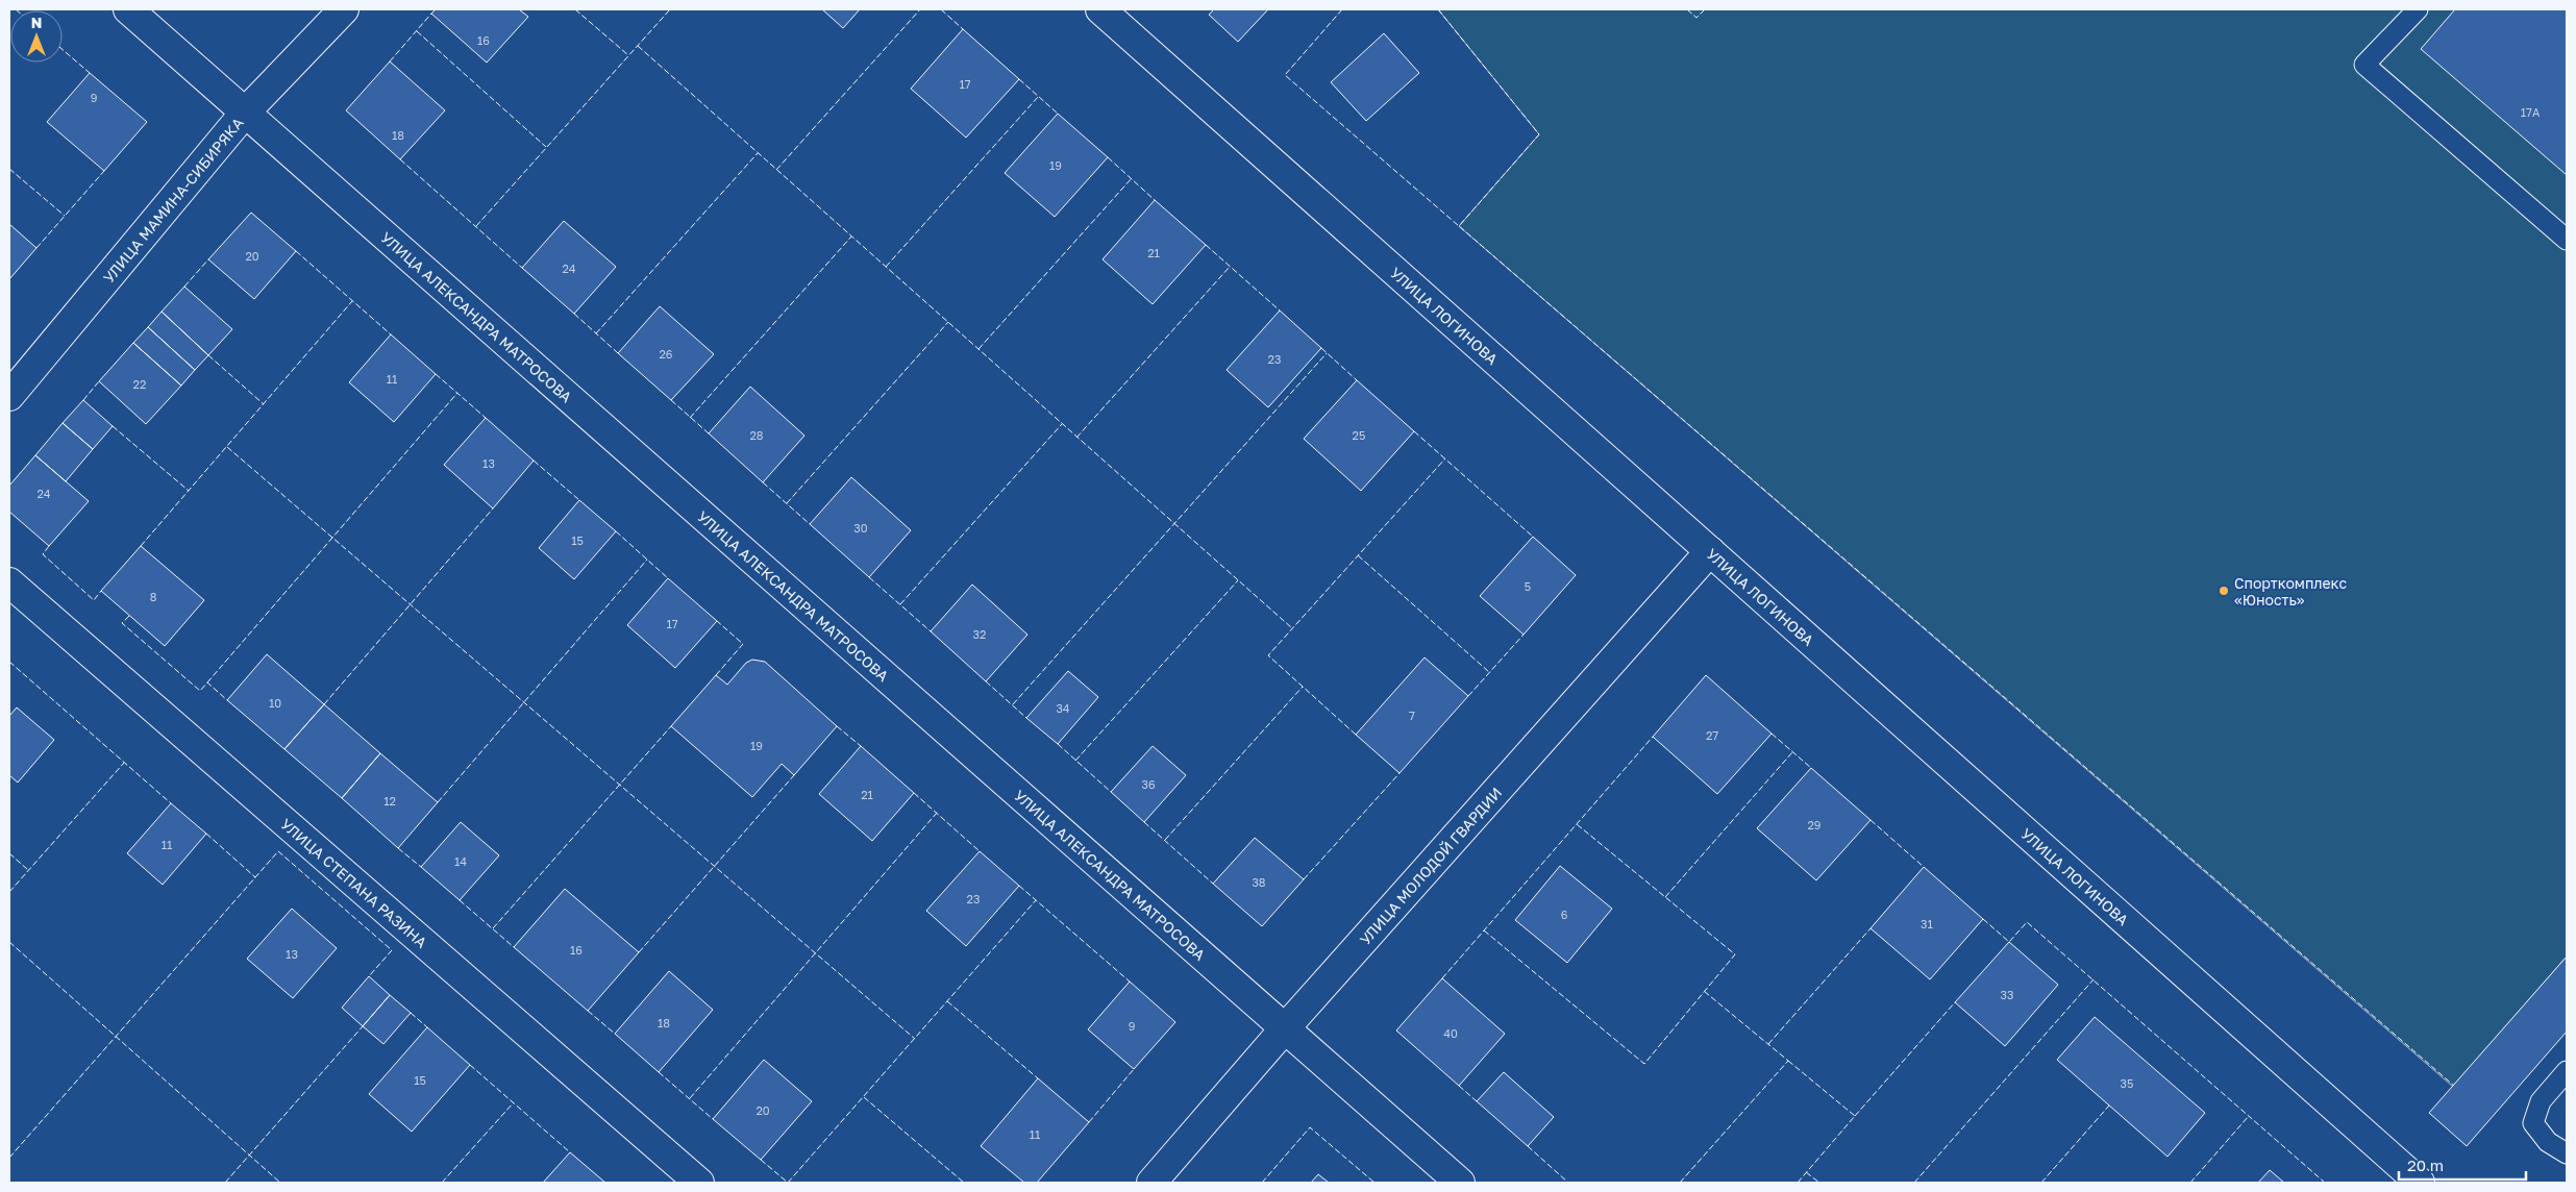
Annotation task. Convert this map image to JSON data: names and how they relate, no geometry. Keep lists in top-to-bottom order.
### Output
{
  "streets": {
    "street": [
      "УЛИЦА МАМИНА-СИБИРЯКА",
      "УЛИЦА ЛОГИНОВА",
      "УЛИЦА АЛЕКСАНДРА МАТРОСОВА",
      "УЛИЦА МОЛОДОЙ ГВАРДИИ",
      "УЛИЦА СТЕПАНА РАЗИНА"
    ]
  },
  "crossings": [
    ["УЛИЦА МАМИНА-СИБИРЯКА", "УЛИЦА АЛЕКСАНДРА МАТРОСОВА"],
    ["УЛИЦА ЛОГИНОВА", "УЛИЦА МОЛОДОЙ ГВАРДИИ"],
    ["УЛИЦА АЛЕКСАНДРА МАТРОСОВА", "УЛИЦА МОЛОДОЙ ГВАРДИИ"]
  ],
  "places": ["Спорткомплекс «Юность»"],
  "house_numbers": [
    "16",
    "17",
    "9",
    "17А",
    "18",
    "19",
    "21",
    "20",
    "24",
    "26",
    "23",
    "11",
    "22",
    "28",
    "25",
    "13",
    "24",
    "30",
    "15",
    "5",
    "8",
    "17",
    "32",
    "10",
    "34",
    "7",
    "27",
    "19",
    "36",
    "21",
    "12",
    "29",
    "11",
    "14",
    "38",
    "23",
    "6",
    "31",
    "16",
    "13",
    "33",
    "18",
    "9",
    "40",
    "15",
    "35",
    "20",
    "11"
  ],
  "scale_bar": "20 m",
  "north": "top"
}
